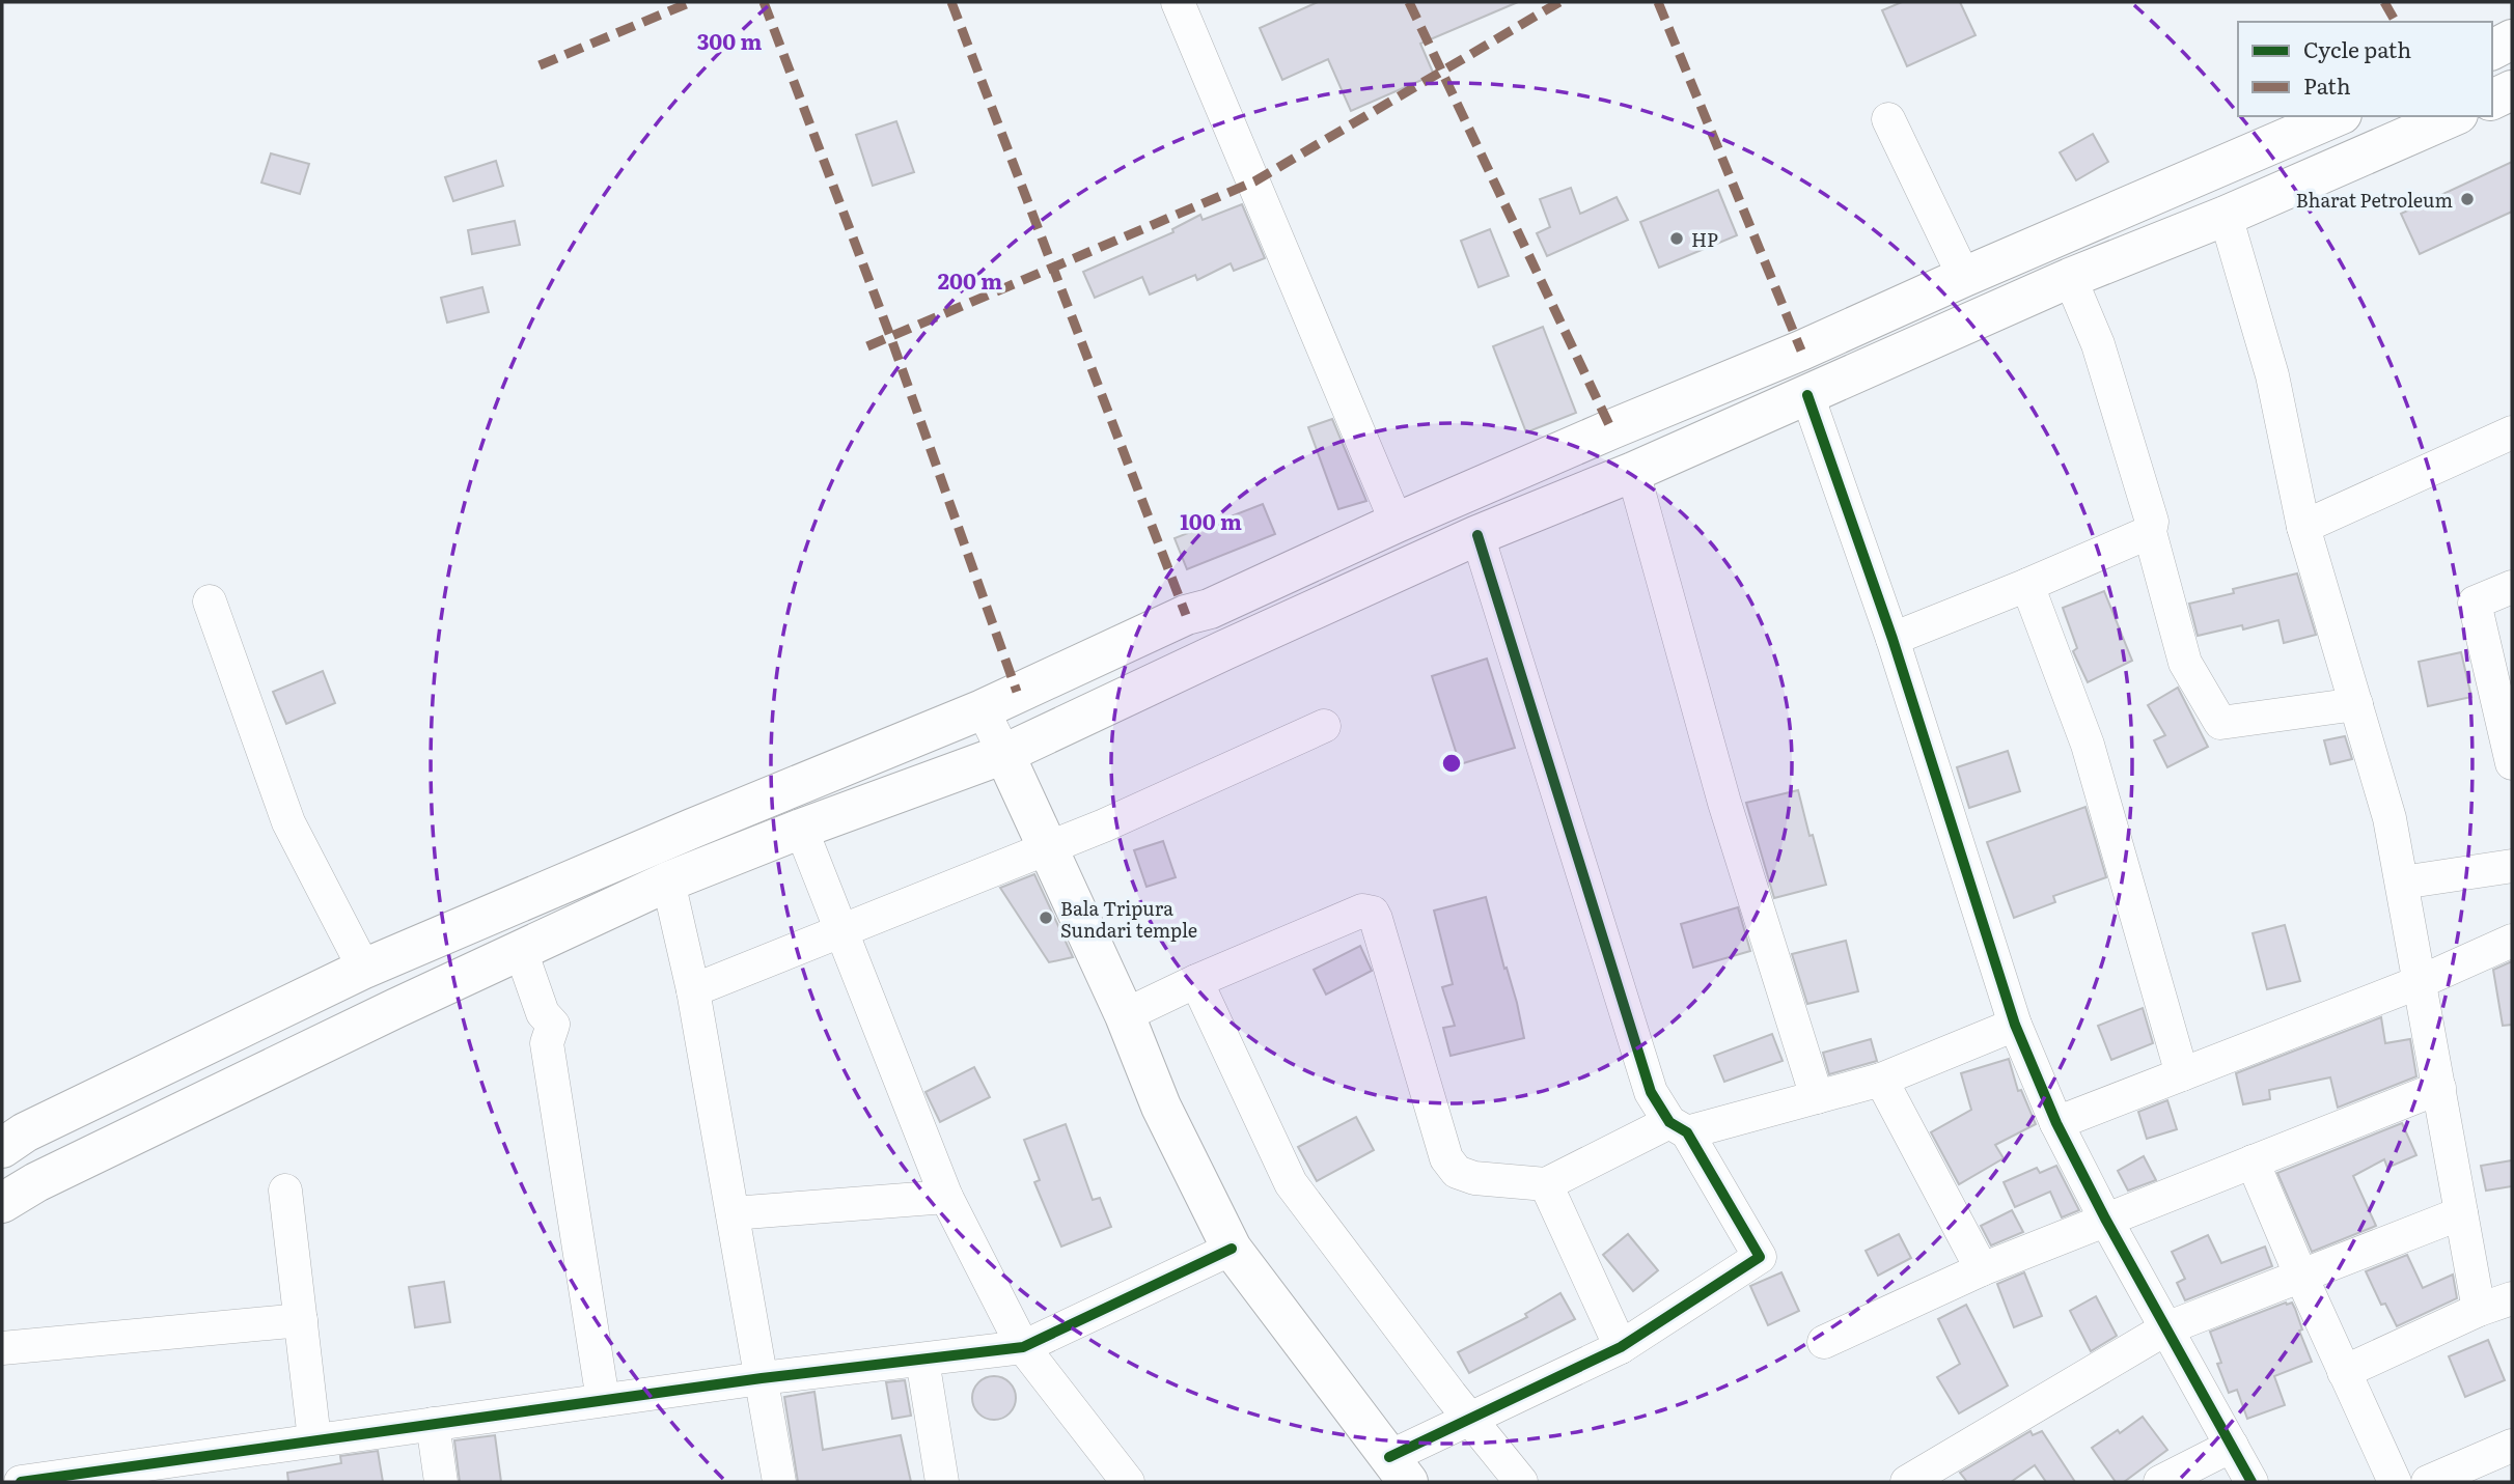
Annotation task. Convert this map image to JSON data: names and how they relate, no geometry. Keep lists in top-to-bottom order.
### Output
{
  "places": ["Bharat Petroleum", "HP", "Bala Tripura Sundari temple"],
  "legend": ["Cycle path", "Path"],
  "rings": ["300 m", "200 m", "100 m"]
}
